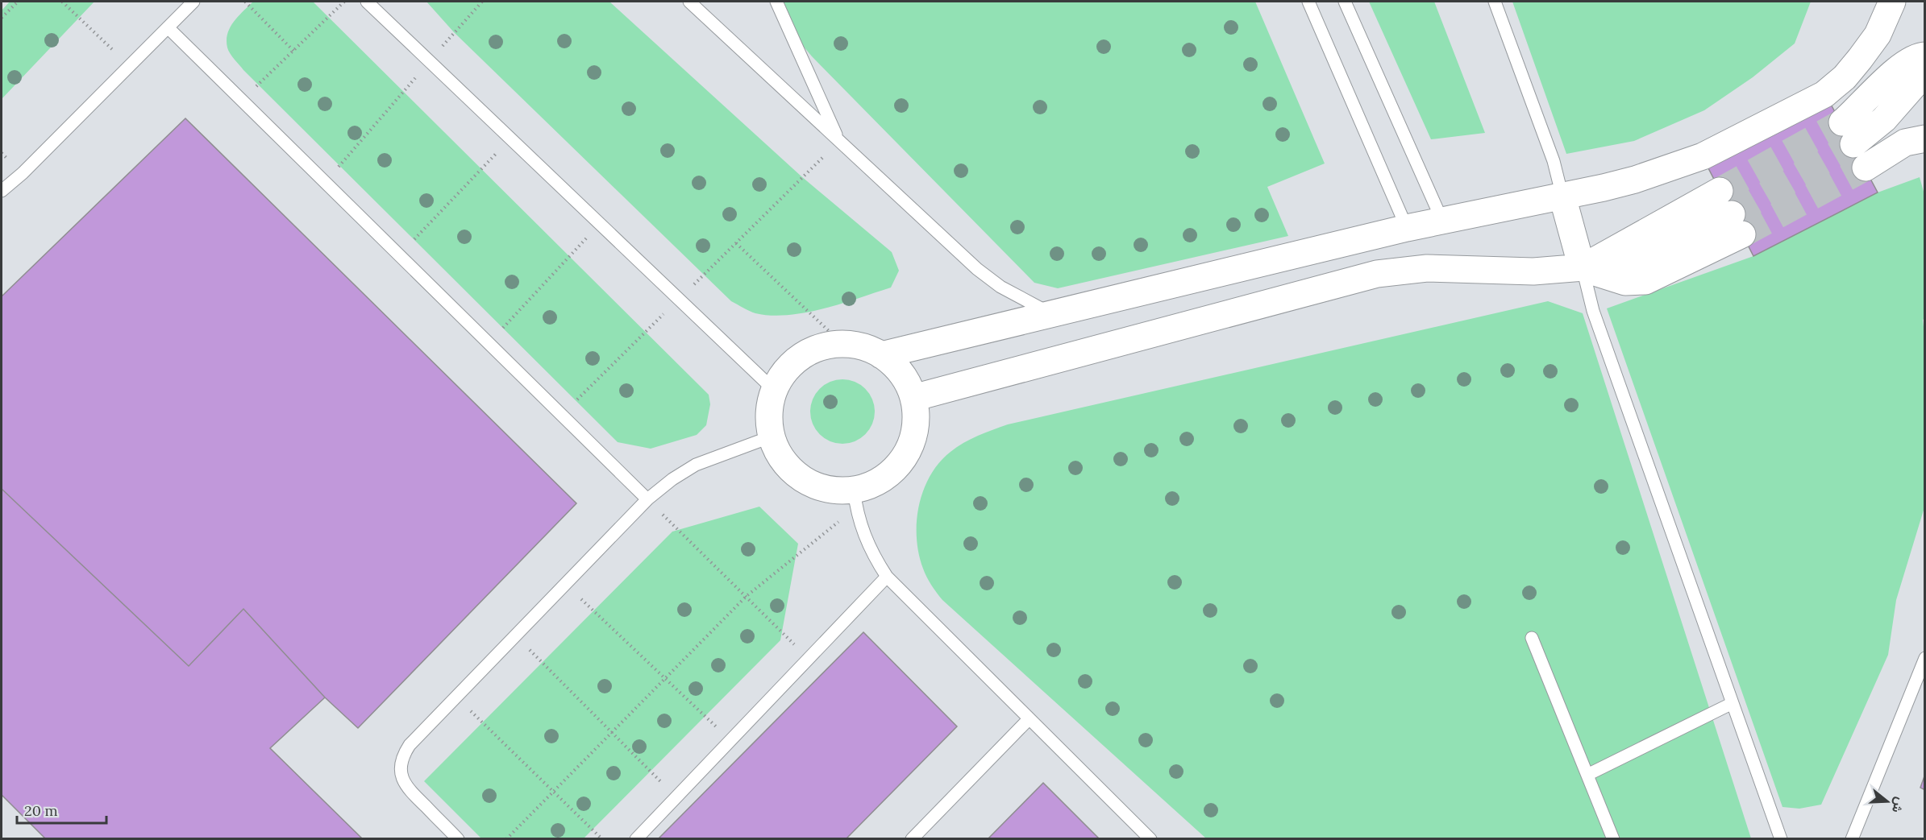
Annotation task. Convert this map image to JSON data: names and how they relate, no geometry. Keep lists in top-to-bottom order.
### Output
{
  "scale_bar": "20 m",
  "north": "right"
}
